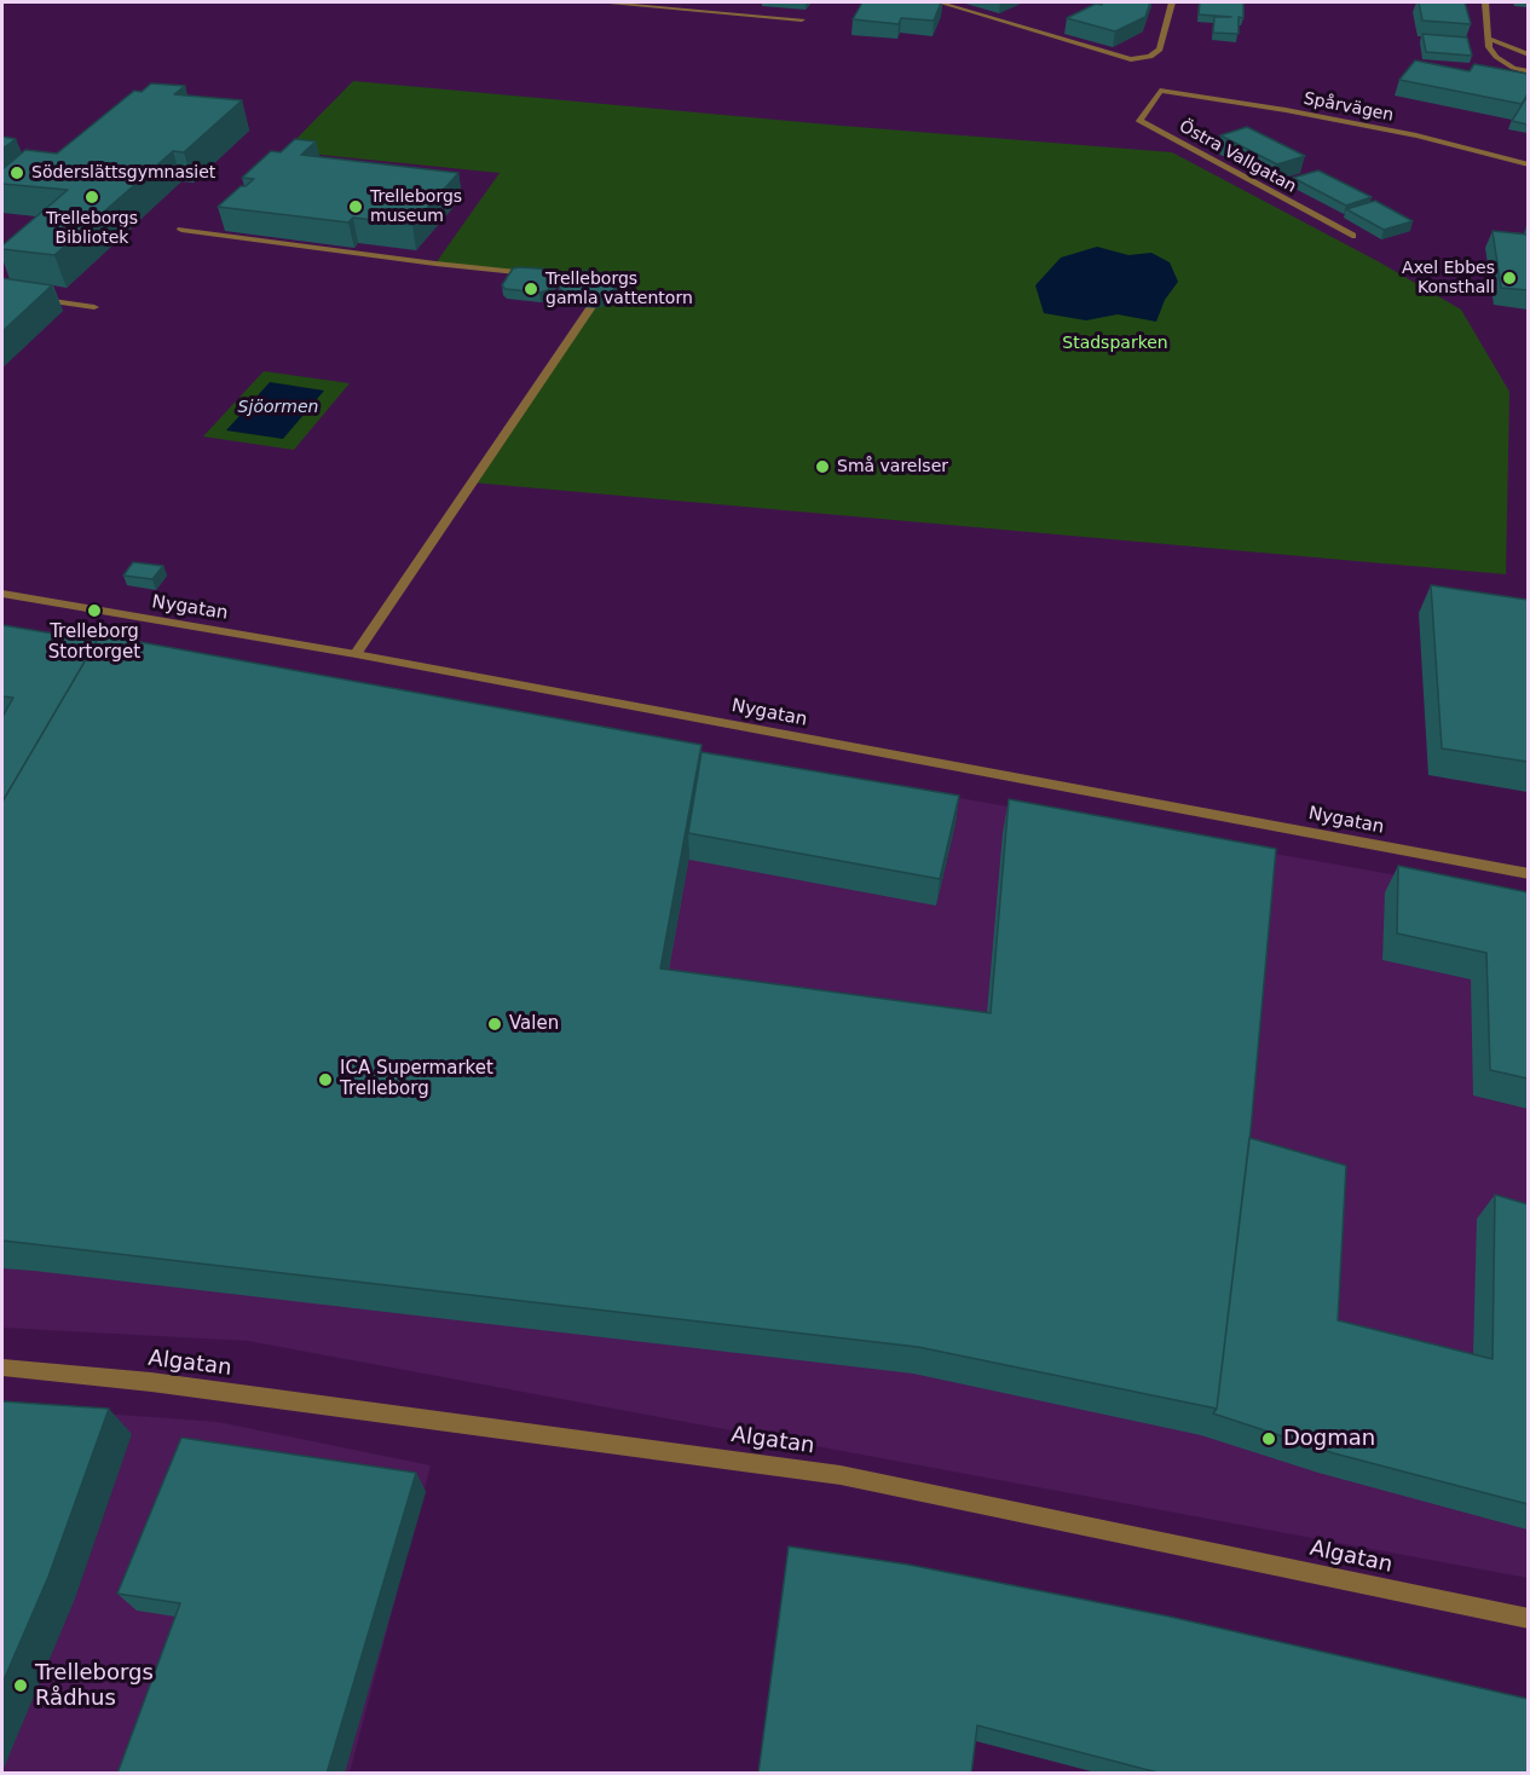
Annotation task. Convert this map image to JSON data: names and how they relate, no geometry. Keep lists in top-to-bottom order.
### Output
{
  "streets": {
    "street": [
      "Spårvägen",
      "Östra Vallgatan",
      "Nygatan",
      "Algatan"
    ]
  },
  "crossings": [
    ["Spårvägen", "Östra Vallgatan"]
  ],
  "water": ["Sjöormen"],
  "parks": ["Stadsparken"],
  "places": [
    "Söderslättsgymnasiet",
    "Trelleborgs Bibliotek",
    "Trelleborgs museum",
    "Axel Ebbes Konsthall",
    "Trelleborgs gamla vattentorn",
    "Små varelser",
    "Trelleborg Stortorget",
    "Valen",
    "ICA Supermarket Trelleborg",
    "Dogman",
    "Trelleborgs Rådhus"
  ]
}
